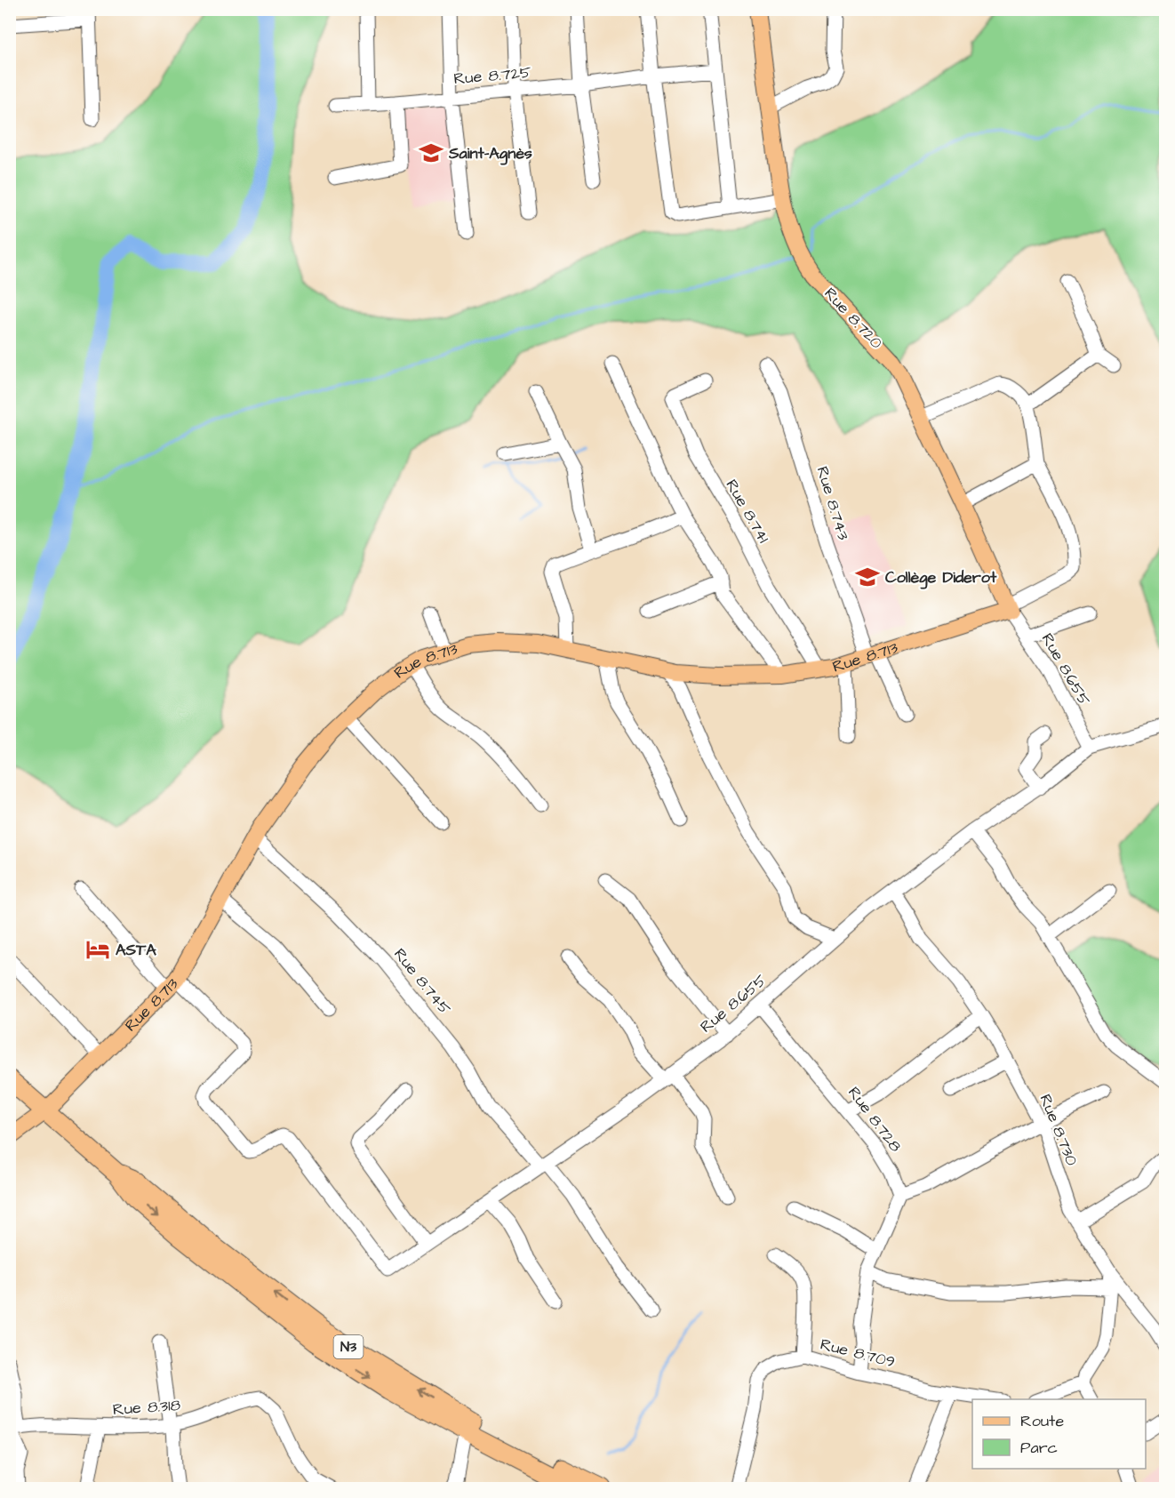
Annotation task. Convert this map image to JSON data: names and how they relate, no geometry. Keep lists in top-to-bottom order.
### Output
{
  "streets": {
    "highway": ["N3"],
    "main road": ["Rue 8.720", "Rue 8.713"],
    "street": [
      "Rue 8.725",
      "Rue 8.743",
      "Rue 8.741",
      "Rue 8.655",
      "Rue 8.745",
      "Rue 8.728",
      "Rue 8.730",
      "Rue 8.709",
      "Rue 8.318"
    ]
  },
  "crossings": [
    ["Rue 8.720", "Rue 8.713"],
    ["Rue 8.720", "Rue 8.655"],
    ["Rue 8.743", "Rue 8.713"],
    ["Rue 8.741", "Rue 8.713"],
    ["Rue 8.713", "Rue 8.655"],
    ["Rue 8.713", "Rue 8.745"],
    ["Rue 8.713", "N3"],
    ["Rue 8.655", "Rue 8.745"],
    ["Rue 8.655", "Rue 8.728"],
    ["Rue 8.655", "Rue 8.730"]
  ],
  "places": {
    "school or university": ["Saint-Agnès", "Collège Diderot"],
    "hotel": ["ASTA"]
  },
  "legend": ["Route", "Parc"]
}
